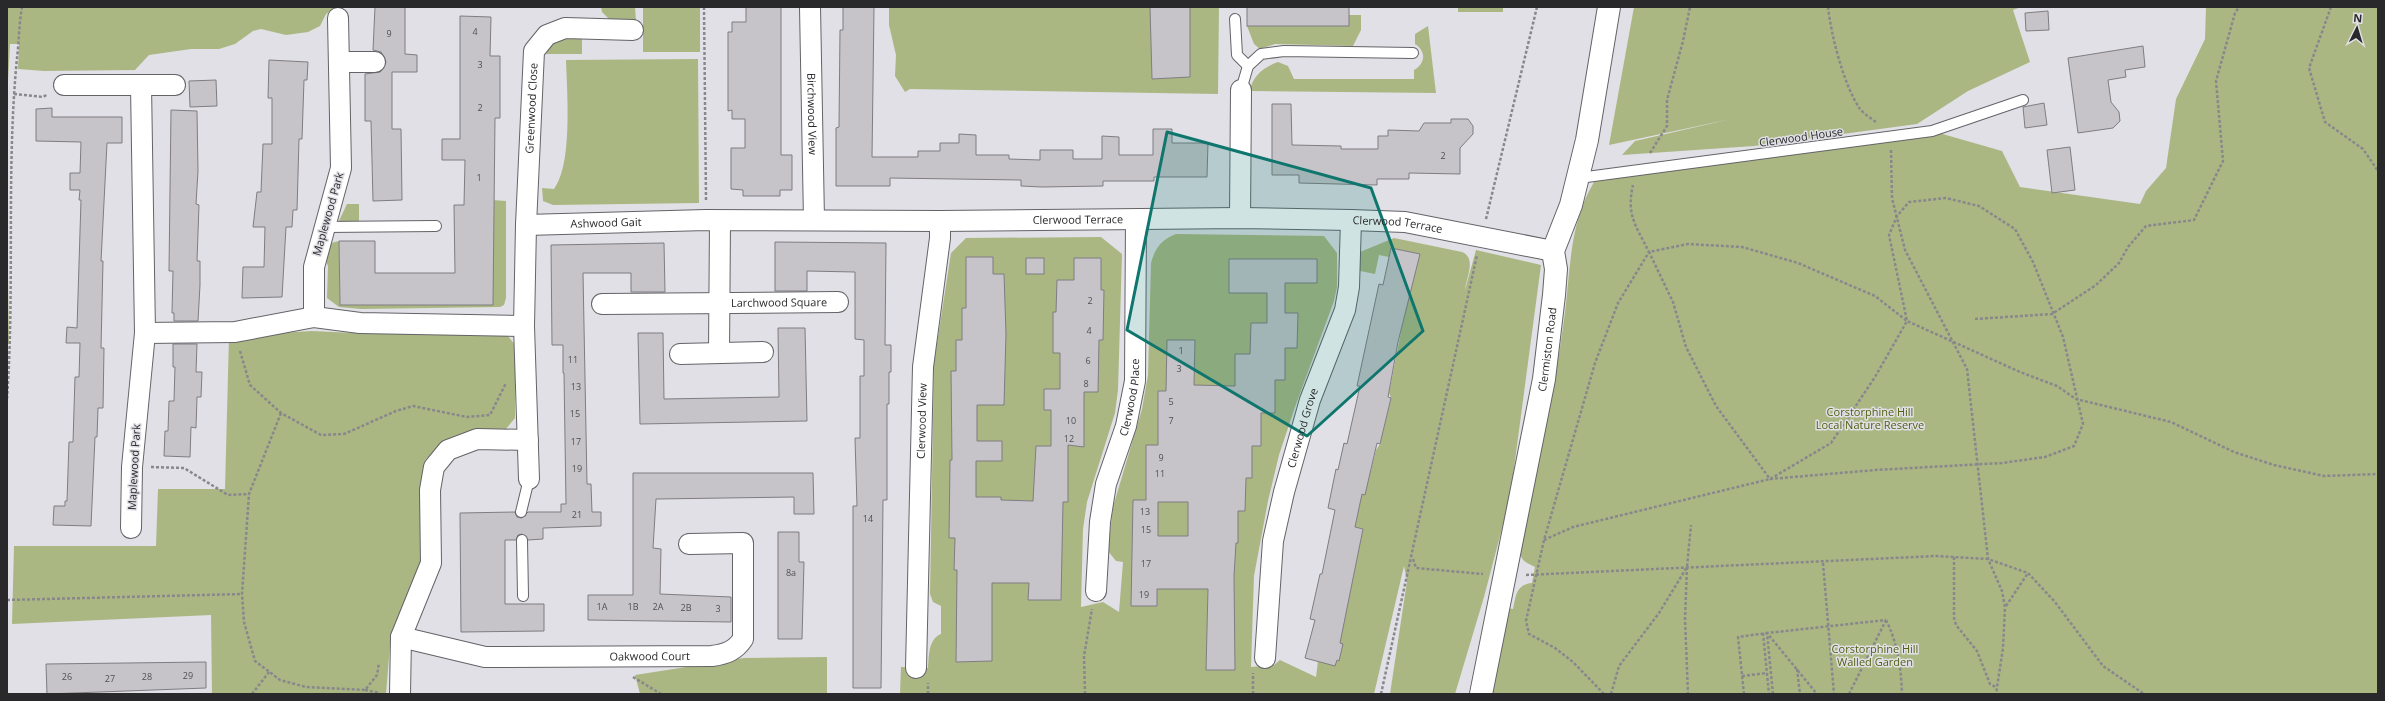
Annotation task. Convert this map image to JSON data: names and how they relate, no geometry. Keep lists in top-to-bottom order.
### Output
{
  "streets": {
    "street": [
      "Greenwood Close",
      "Birchwood View",
      "Maplewood Park",
      "Clerwood Terrace",
      "Ashwood Gait",
      "Larchwood Square",
      "Clermiston Road",
      "Clerwood Place",
      "Clerwood View",
      "Clerwood Grove",
      "Oakwood Court"
    ],
    "lane": ["Clerwood House"]
  },
  "crossings": [
    ["Greenwood Close", "Ashwood Gait"],
    ["Birchwood View", "Ashwood Gait"],
    ["Clerwood Terrace", "Ashwood Gait"],
    ["Clerwood Terrace", "Clermiston Road"],
    ["Clerwood Terrace", "Clerwood Place"],
    ["Clerwood Terrace", "Clerwood View"],
    ["Clerwood Terrace", "Clerwood Grove"],
    ["Ashwood Gait", "Larchwood Square"],
    ["Ashwood Gait", "Clerwood View"]
  ],
  "parks": ["Corstorphine Hill Local Nature Reserve", "Corstorphine Hill Walled Garden"],
  "house_numbers": [
    "4",
    "9",
    "3",
    "2",
    "2",
    "1",
    "2",
    "4",
    "1",
    "11",
    "6",
    "3",
    "8",
    "13",
    "5",
    "15",
    "10",
    "7",
    "12",
    "17",
    "9",
    "19",
    "11",
    "13",
    "21",
    "14",
    "15",
    "17",
    "8a",
    "19",
    "1A",
    "1B",
    "2A",
    "2B",
    "3",
    "29",
    "26",
    "28",
    "27"
  ],
  "north": "top"
}
